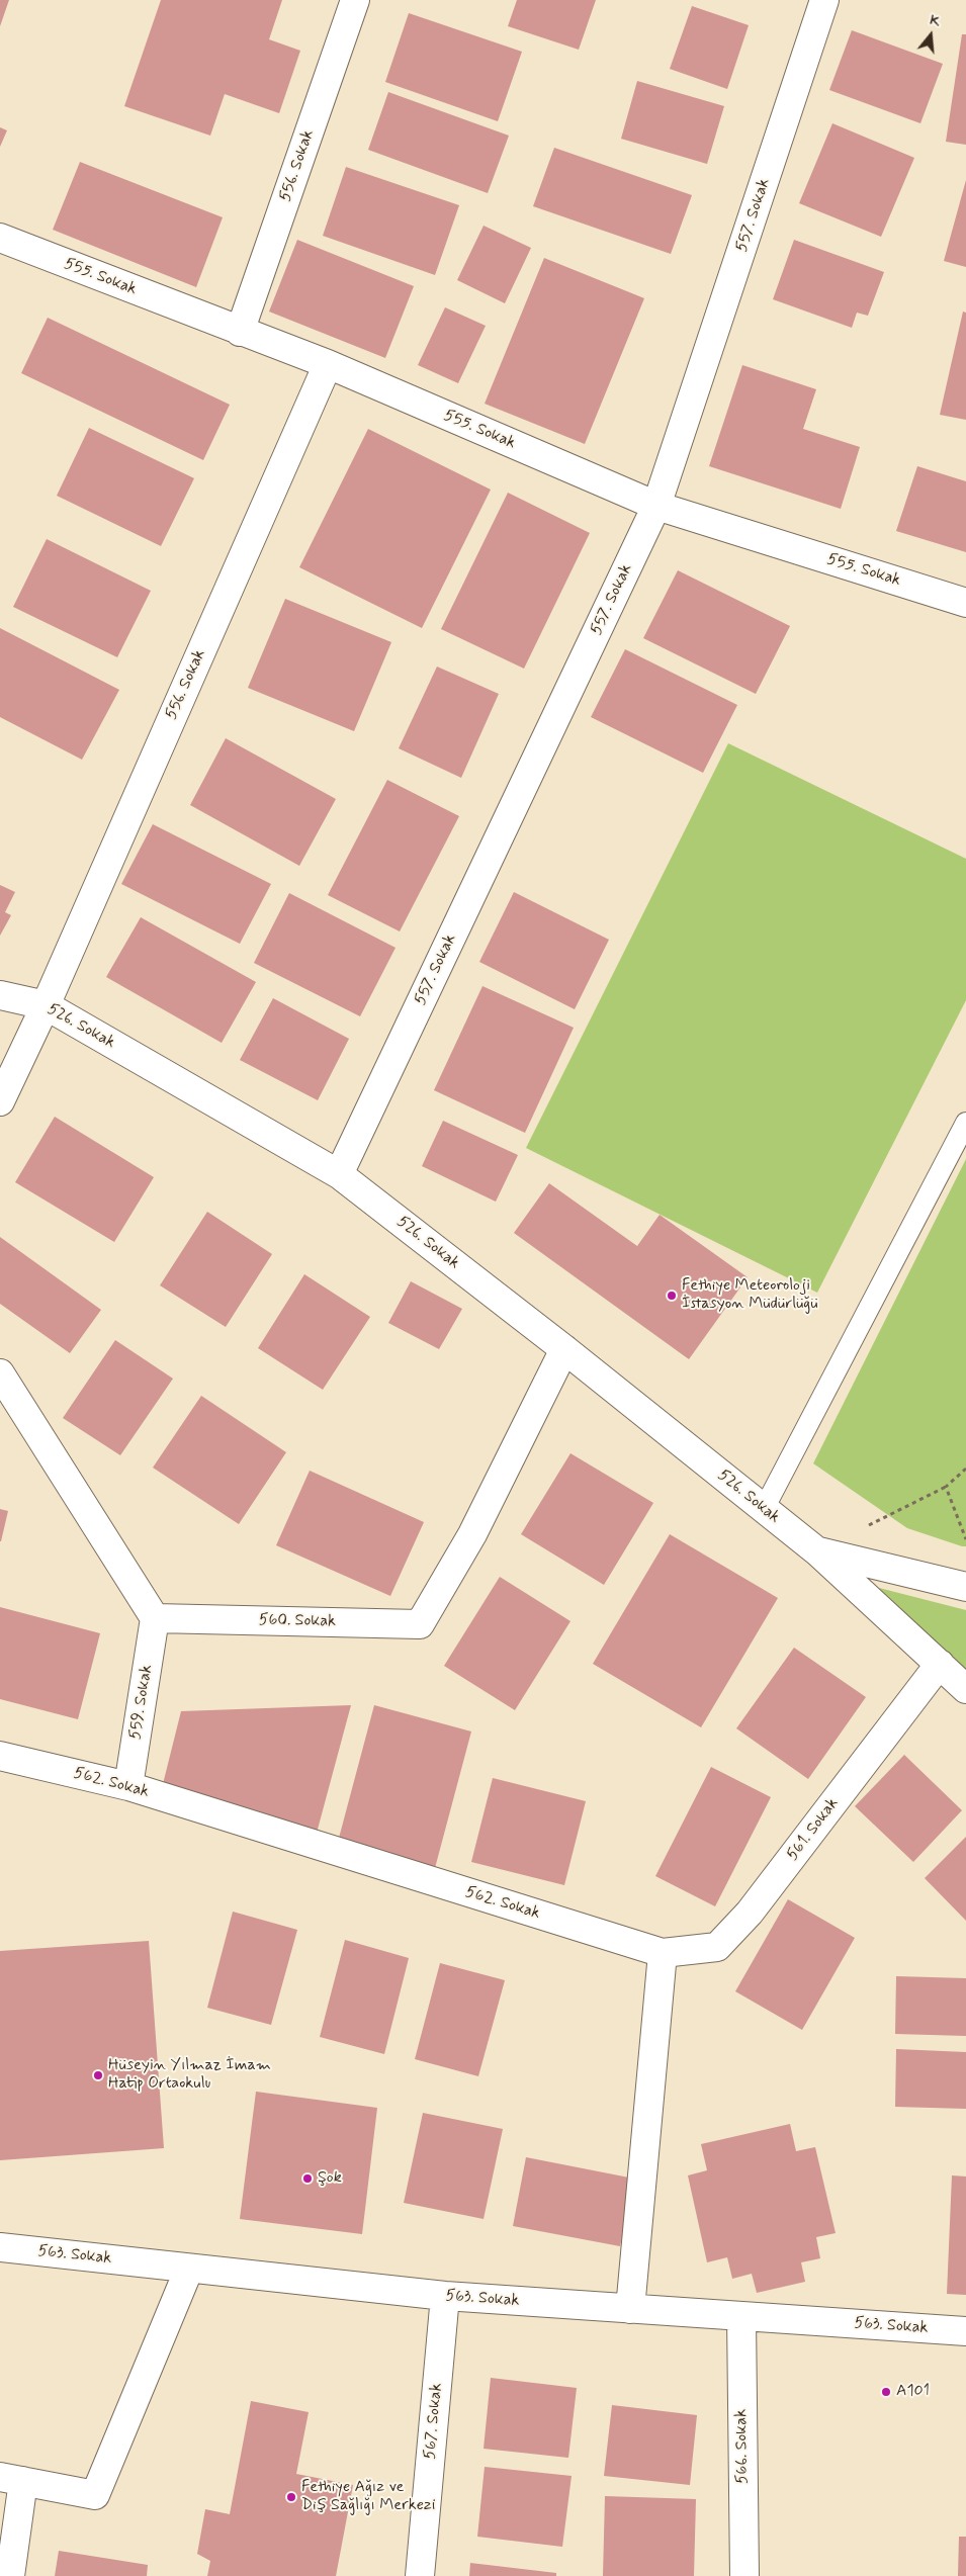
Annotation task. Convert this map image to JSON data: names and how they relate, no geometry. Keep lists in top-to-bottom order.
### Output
{
  "streets": {
    "street": [
      "556. Sokak",
      "557. Sokak",
      "555. Sokak",
      "526. Sokak",
      "560. Sokak",
      "559. Sokak",
      "562. Sokak",
      "561. Sokak",
      "563. Sokak",
      "567. Sokak",
      "566. Sokak"
    ]
  },
  "crossings": [
    ["556. Sokak", "555. Sokak"],
    ["556. Sokak", "526. Sokak"],
    ["557. Sokak", "555. Sokak"],
    ["557. Sokak", "526. Sokak"],
    ["526. Sokak", "560. Sokak"],
    ["526. Sokak", "561. Sokak"],
    ["560. Sokak", "559. Sokak"],
    ["559. Sokak", "562. Sokak"],
    ["562. Sokak", "561. Sokak"],
    ["563. Sokak", "567. Sokak"],
    ["563. Sokak", "566. Sokak"]
  ],
  "places": [
    "Fethiye Meteoroloji İstasyon Müdürlüğü",
    "Hüseyin Yılmaz İmam Hatip Ortaokulu",
    "Şok",
    "A101",
    "Fethiye Ağız ve Diş Sağlığı Merkezi"
  ],
  "north": "top"
}
